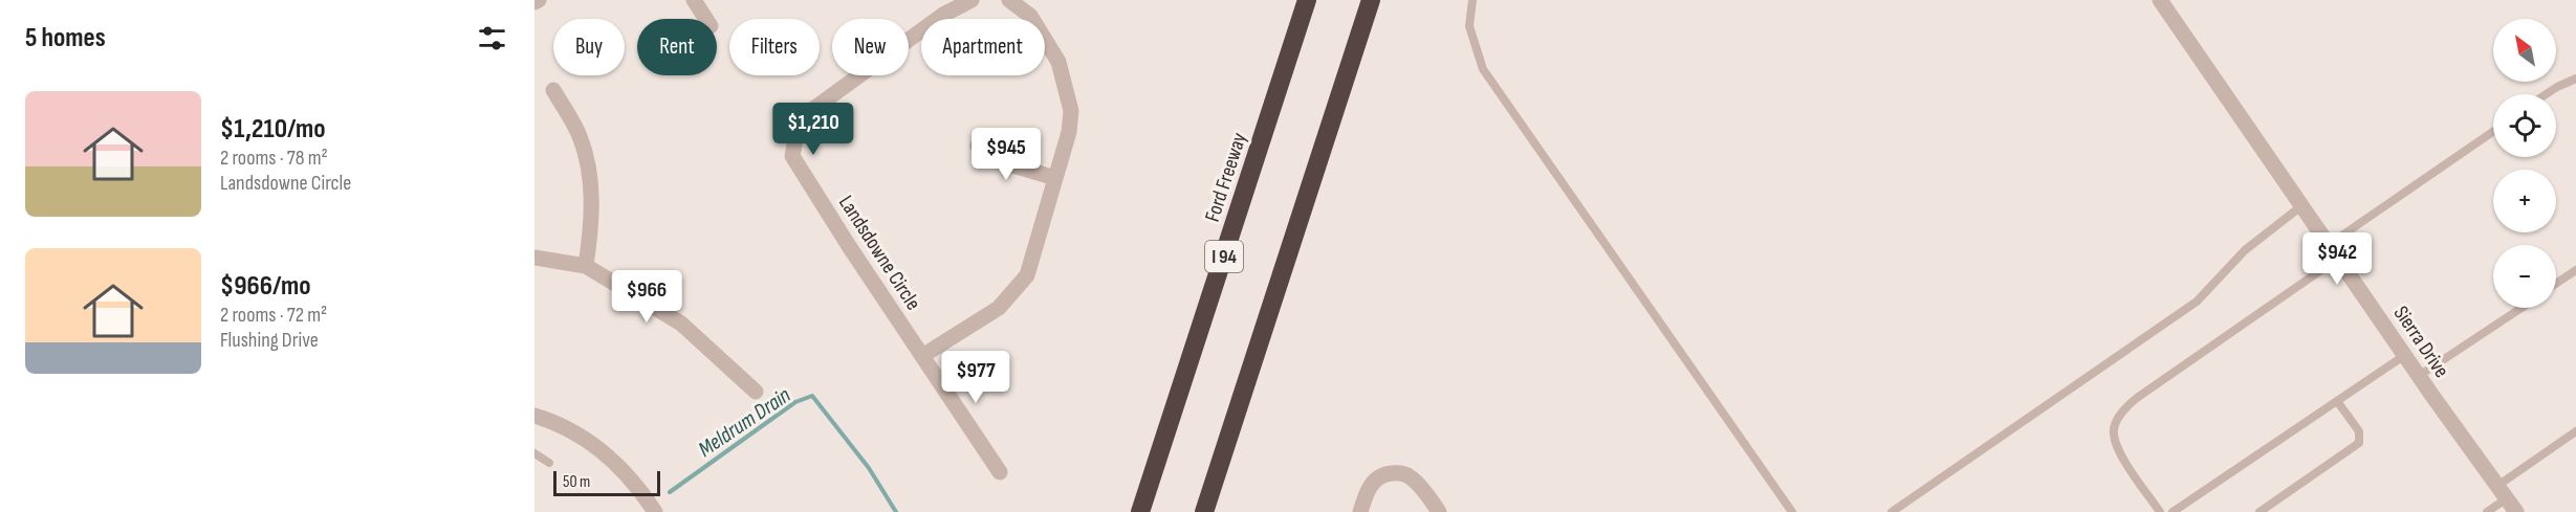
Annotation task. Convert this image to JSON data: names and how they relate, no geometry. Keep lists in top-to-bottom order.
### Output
{
  "streets": {
    "highway": ["Ford Freeway", "I 94"],
    "street": ["Landsdowne Circle", "Sierra Drive"]
  },
  "water": ["Meldrum Drain"],
  "scale_bar": "50 m",
  "north": "top left",
  "page": {
    "heading": "5 homes",
    "map_buttons": ["+", "−"],
    "chip": [
      "Buy",
      "Rent",
      "Filters",
      "New",
      "Apartment"
    ],
    "list": [
      {
        "name": "$1,210/mo",
        "note": "2 rooms · 78 m² · Landsdowne Circle"
      },
      {
        "name": "$966/mo",
        "note": "2 rooms · 72 m² · Flushing Drive"
      }
    ],
    "price": [
      "$1,210",
      "$945",
      "$942",
      "$966",
      "$977"
    ],
    "scale": "50 m"
  }
}
